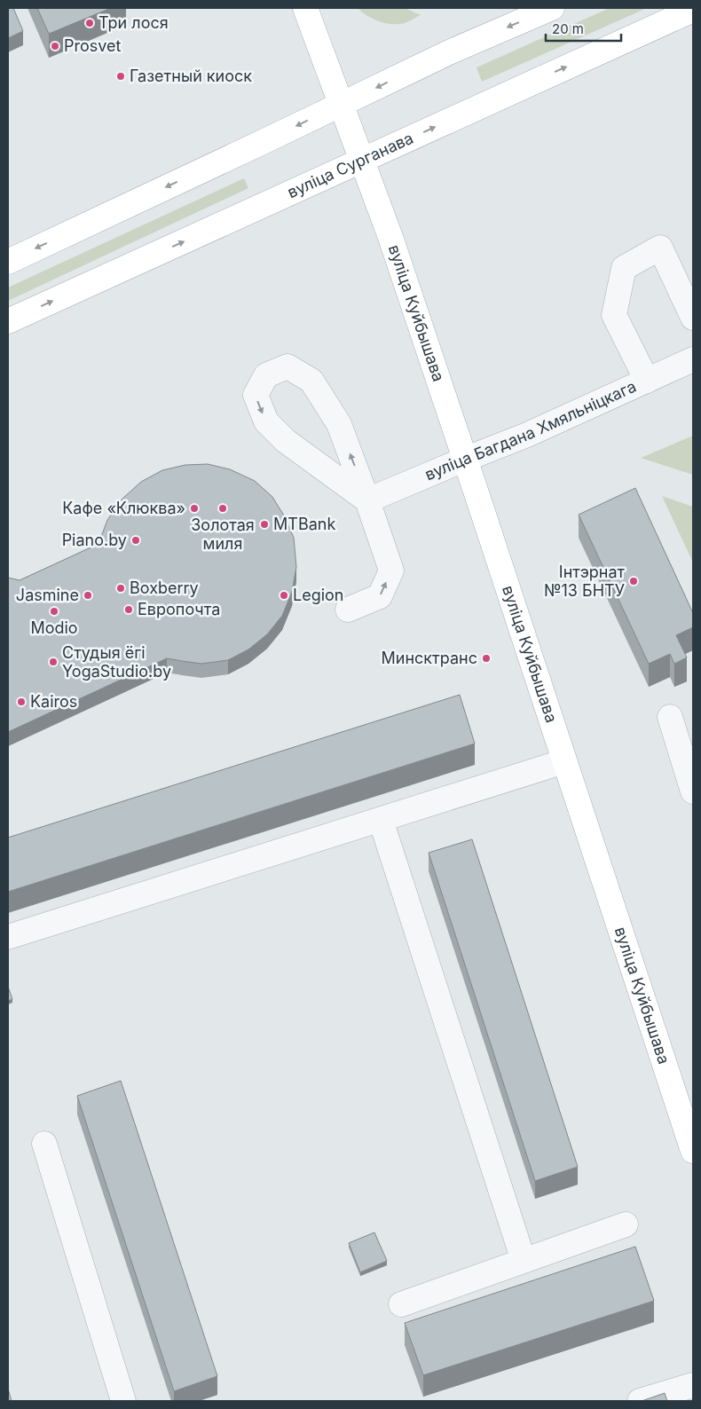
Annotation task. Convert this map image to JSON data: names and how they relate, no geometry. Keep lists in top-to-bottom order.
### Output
{
  "streets": {
    "main road": ["вуліца Сурганава", "вуліца Куйбышава"],
    "street": ["вуліца Багдана Хмяльніцкага"]
  },
  "crossings": [
    ["вуліца Сурганава", "вуліца Куйбышава"],
    ["вуліца Куйбышава", "вуліца Багдана Хмяльніцкага"]
  ],
  "places": [
    "Три лося",
    "Prosvet",
    "Газетный киоск",
    "Кафе «Клюква»",
    "Золотая миля",
    "MTBank",
    "Piano.by",
    "Інтэрнат №13 БНТУ",
    "Boxberry",
    "Jasmine",
    "Legion",
    "Европочта",
    "Modio",
    "Минсктранс",
    "Студыя ёгі YogaStudio.by",
    "Kairos"
  ],
  "scale_bar": "20 m"
}
